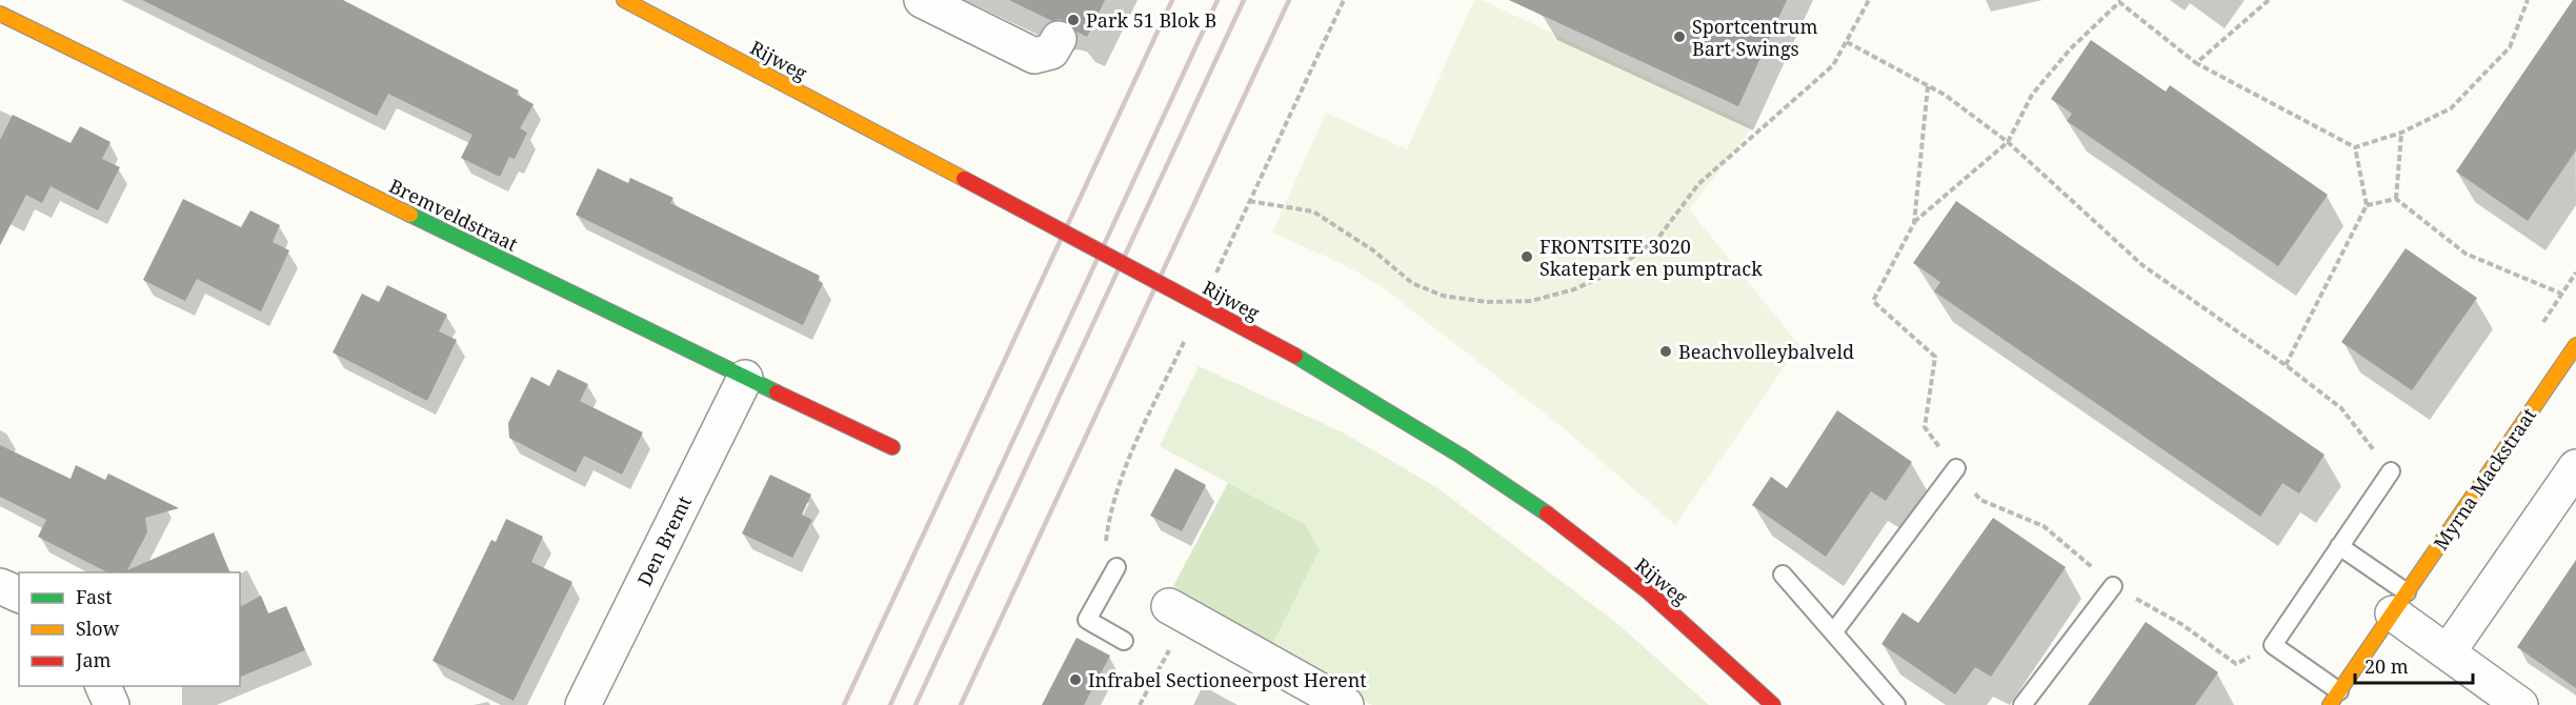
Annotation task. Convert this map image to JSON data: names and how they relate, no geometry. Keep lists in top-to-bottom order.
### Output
{
  "streets": {
    "street": [
      "Rijweg",
      "Bremveldstraat",
      "Myrna Mackstraat",
      "Den Bremt"
    ]
  },
  "crossings": [
    ["Bremveldstraat", "Den Bremt"]
  ],
  "places": [
    "Park 51 Blok B",
    "Sportcentrum Bart Swings",
    "FRONTSITE 3020 Skatepark en pumptrack",
    "Beachvolleybalveld",
    "Infrabel Sectioneerpost Herent"
  ],
  "legend": ["Fast", "Slow", "Jam"],
  "scale_bar": "20 m"
}
